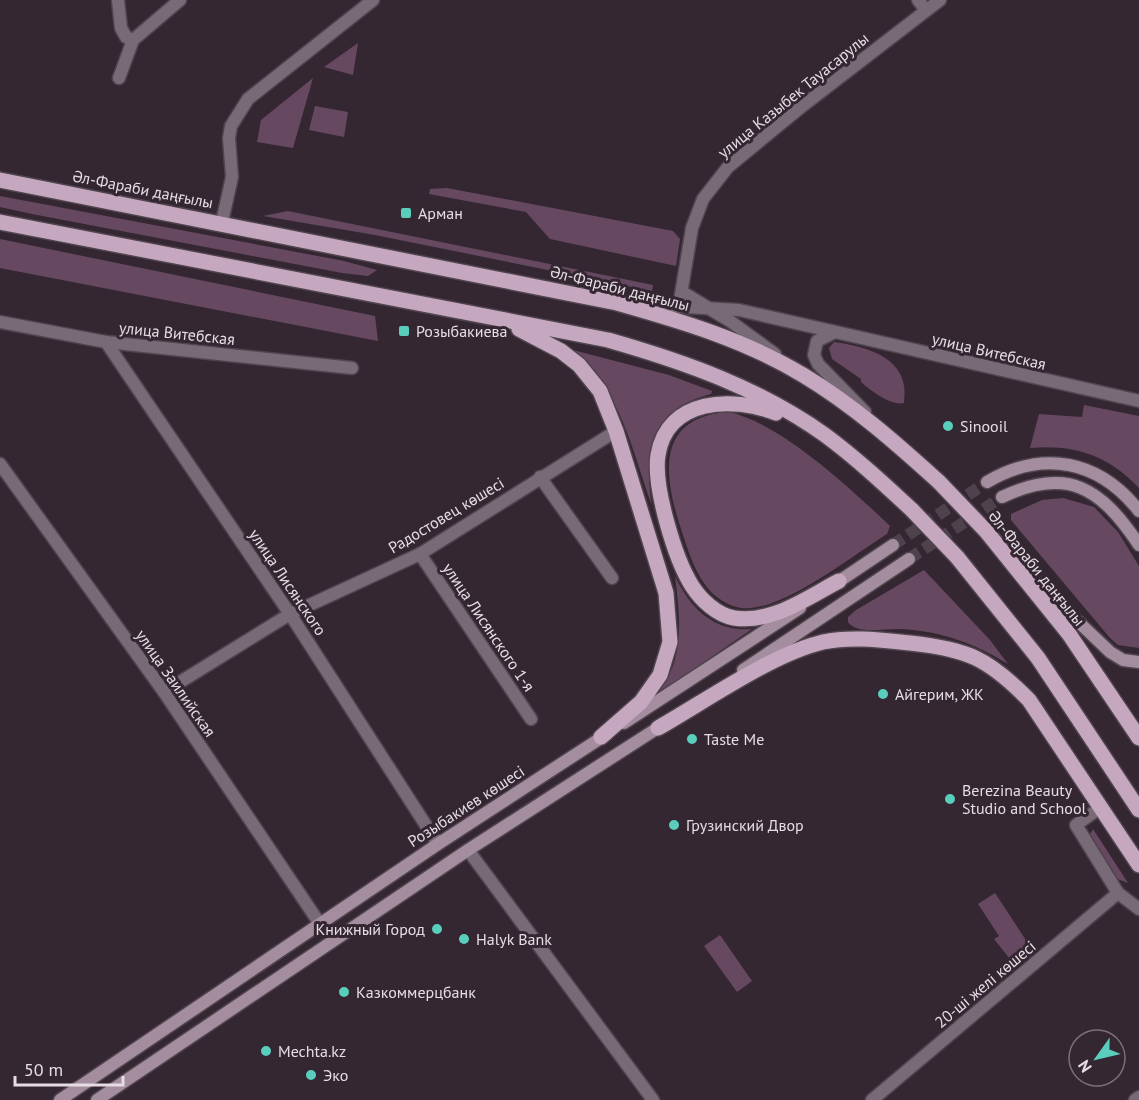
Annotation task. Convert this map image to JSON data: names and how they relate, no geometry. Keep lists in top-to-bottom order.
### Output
{
  "streets": {
    "main road": ["Әл-Фараби даңғылы", "Розыбакиев көшесі"],
    "street": [
      "улица Казыбек Тауасарулы",
      "улица Витебская",
      "Радостовец көшесі",
      "улица Лисянского",
      "улица Лисянского 1-я",
      "улица Заилийская",
      "20-ші желі көшесі"
    ]
  },
  "crossings": [
    ["улица Казыбек Тауасарулы", "улица Витебская"],
    ["Әл-Фараби даңғылы", "улица Витебская"],
    ["улица Витебская", "улица Лисянского"],
    ["Радостовец көшесі", "улица Лисянского"],
    ["Радостовец көшесі", "улица Лисянского 1-я"],
    ["Радостовец көшесі", "улица Заилийская"],
    ["улица Лисянского", "Розыбакиев көшесі"],
    ["улица Заилийская", "Розыбакиев көшесі"]
  ],
  "places": {
    "transit": ["Арман", "Розыбакиева"],
    "other": [
      "Sinooil",
      "Айгерим, ЖК",
      "Taste Me",
      "Berezina Beauty Studio and School",
      "Грузинский Двор",
      "Книжный Город",
      "Halyk Bank",
      "Казкоммерцбанк",
      "Mechta.kz",
      "Эко"
    ]
  },
  "scale_bar": "50 m",
  "north": "bottom left"
}
